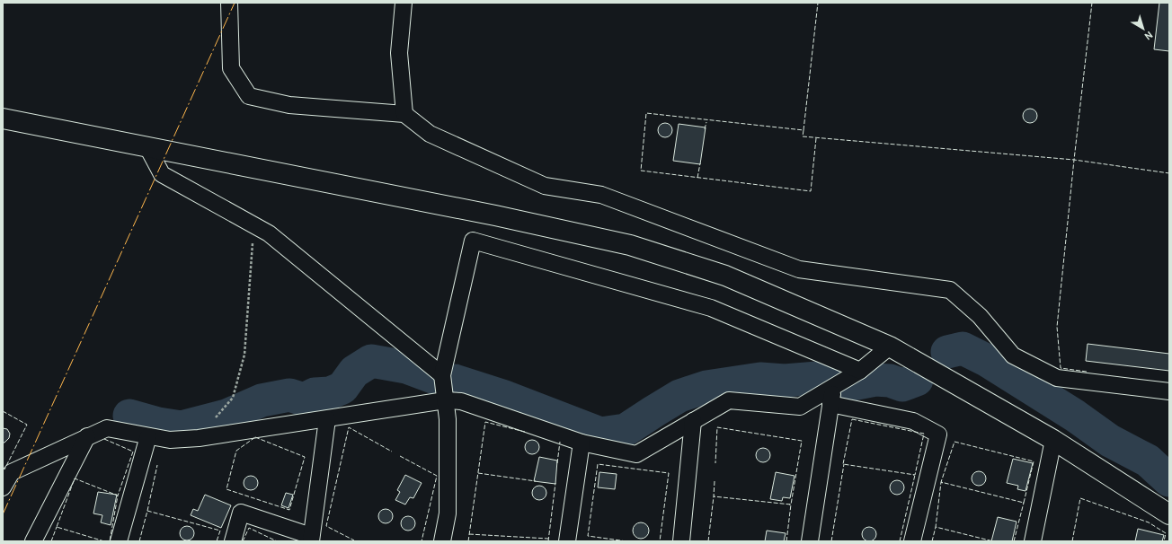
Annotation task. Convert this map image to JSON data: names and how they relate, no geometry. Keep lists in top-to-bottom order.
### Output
{
  "north": "bottom right"
}
